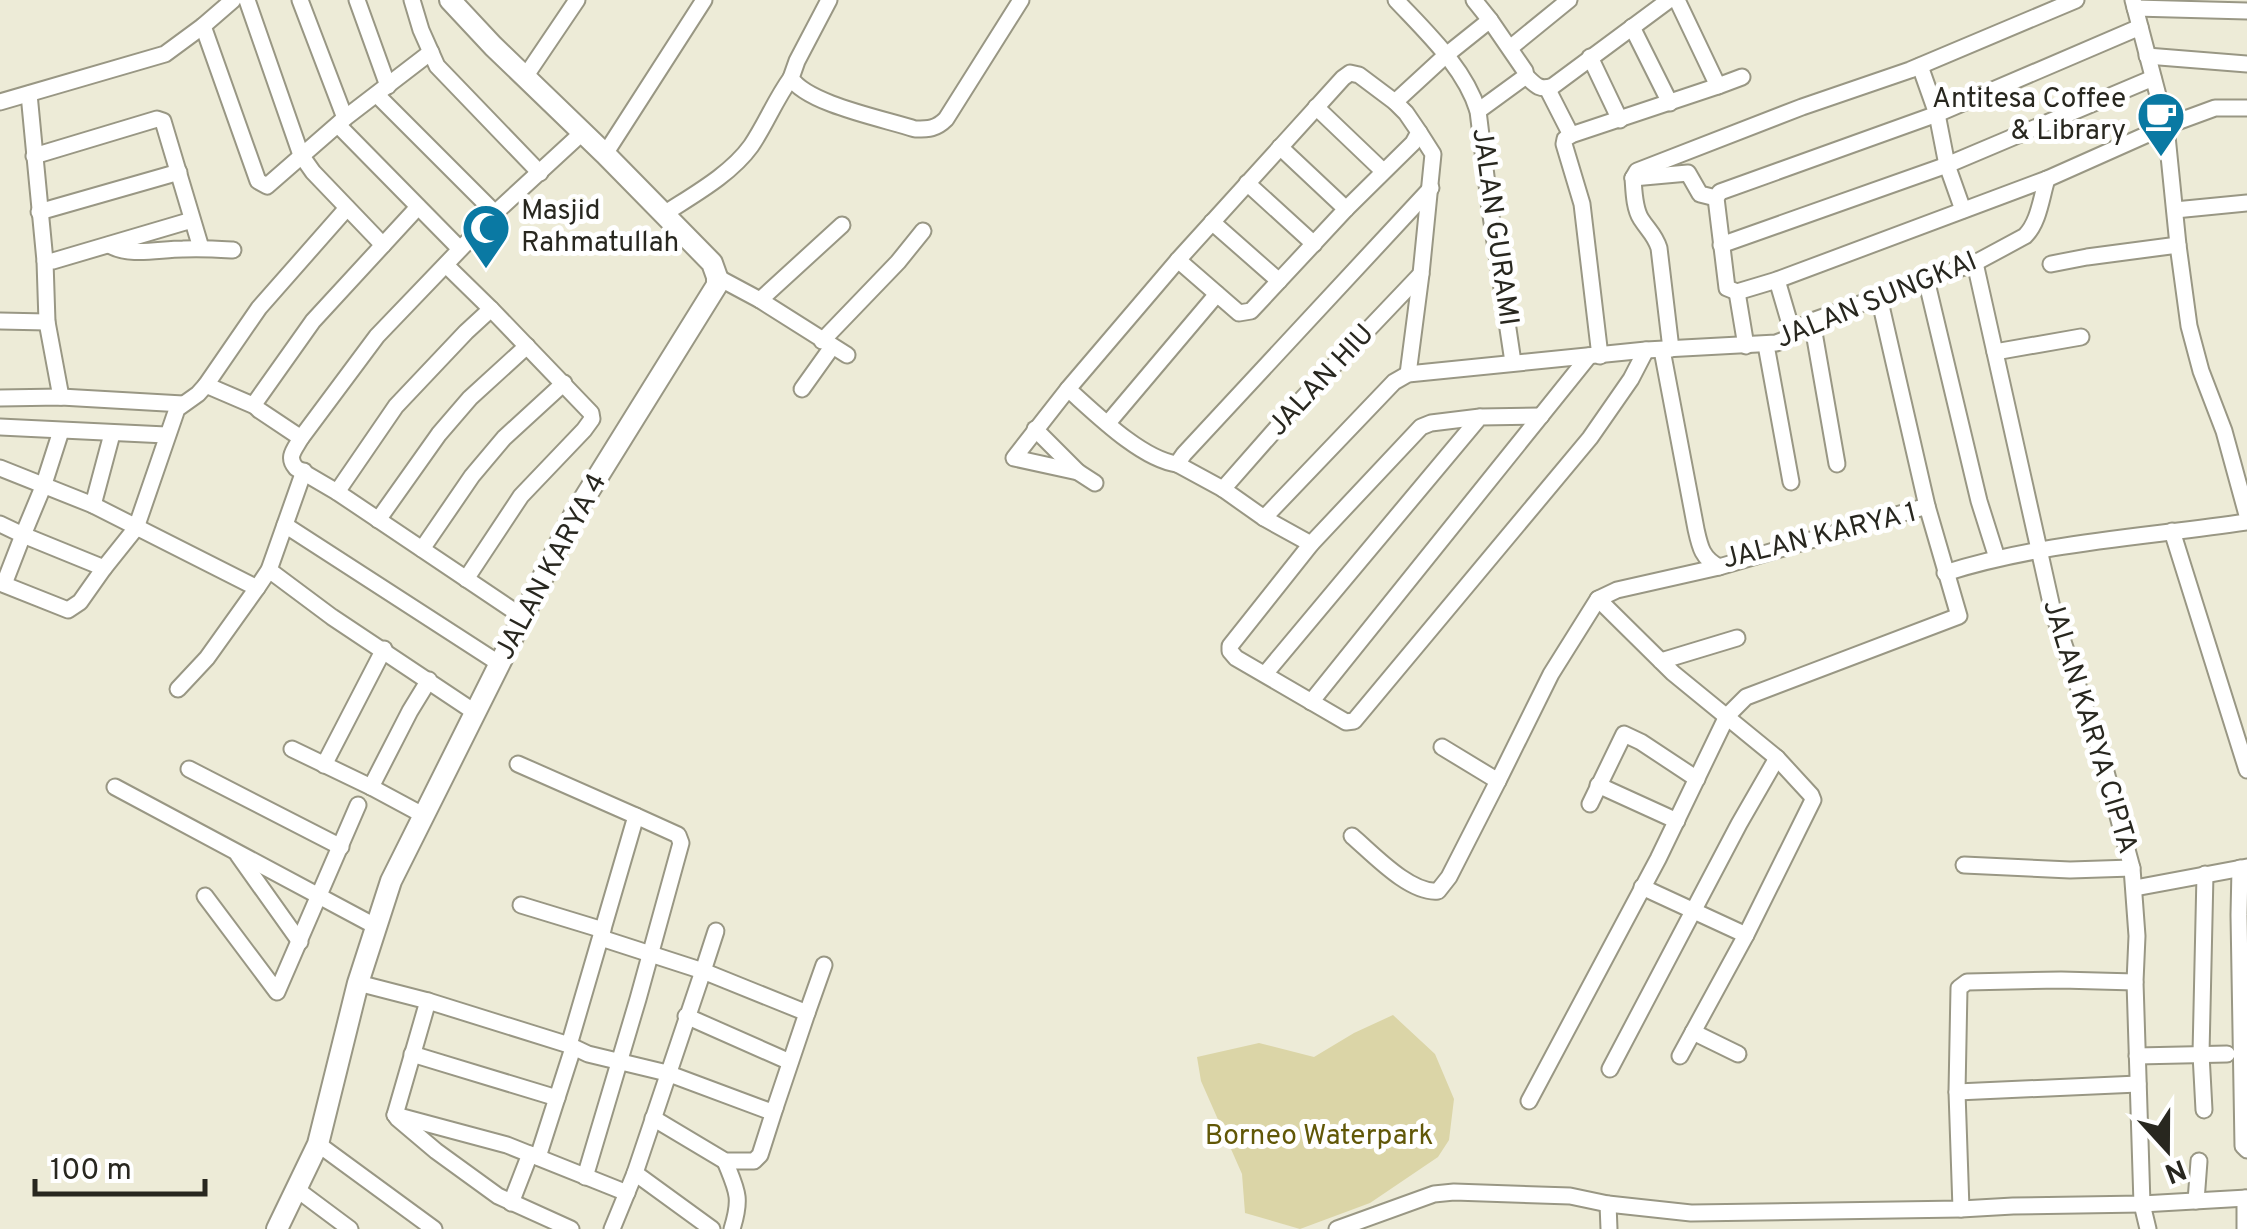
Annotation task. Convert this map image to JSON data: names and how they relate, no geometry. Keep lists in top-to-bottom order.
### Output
{
  "streets": {
    "main road": ["JALAN KARYA 4"],
    "street": [
      "JALAN GURAMI",
      "JALAN SUNGKAI",
      "JALAN HIU",
      "JALAN KARYA 1",
      "JALAN KARYA CIPTA"
    ]
  },
  "crossings": [
    ["JALAN SUNGKAI", "JALAN KARYA 1"],
    ["JALAN SUNGKAI", "JALAN KARYA CIPTA"]
  ],
  "parks": ["Borneo Waterpark"],
  "places": {
    "cafe": ["Antitesa Coffee & Library"],
    "mosque": ["Masjid Rahmatullah"]
  },
  "scale_bar": "100 m",
  "north": "bottom"
}
